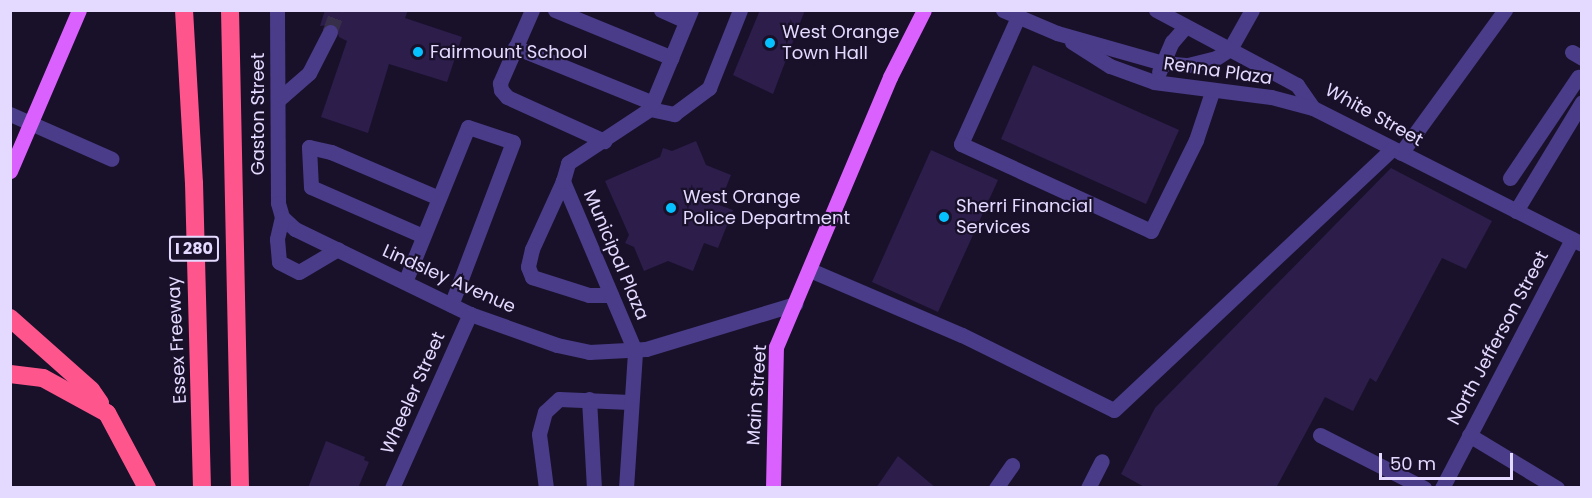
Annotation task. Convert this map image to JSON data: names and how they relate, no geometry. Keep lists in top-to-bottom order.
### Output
{
  "streets": {
    "highway": ["I 280", "Essex Freeway"],
    "main road": ["Main Street"],
    "street": [
      "Renna Plaza",
      "Gaston Street",
      "White Street",
      "Municipal Plaza",
      "Lindsley Avenue",
      "North Jefferson Street",
      "Wheeler Street"
    ]
  },
  "crossings": [
    ["Renna Plaza", "White Street"],
    ["Gaston Street", "Lindsley Avenue"],
    ["White Street", "North Jefferson Street"],
    ["Municipal Plaza", "Lindsley Avenue"],
    ["Lindsley Avenue", "Wheeler Street"],
    ["Lindsley Avenue", "Main Street"]
  ],
  "places": [
    "West Orange Town Hall",
    "Fairmount School",
    "West Orange Police Department",
    "Sherri Financial Services"
  ],
  "scale_bar": "50 m"
}
